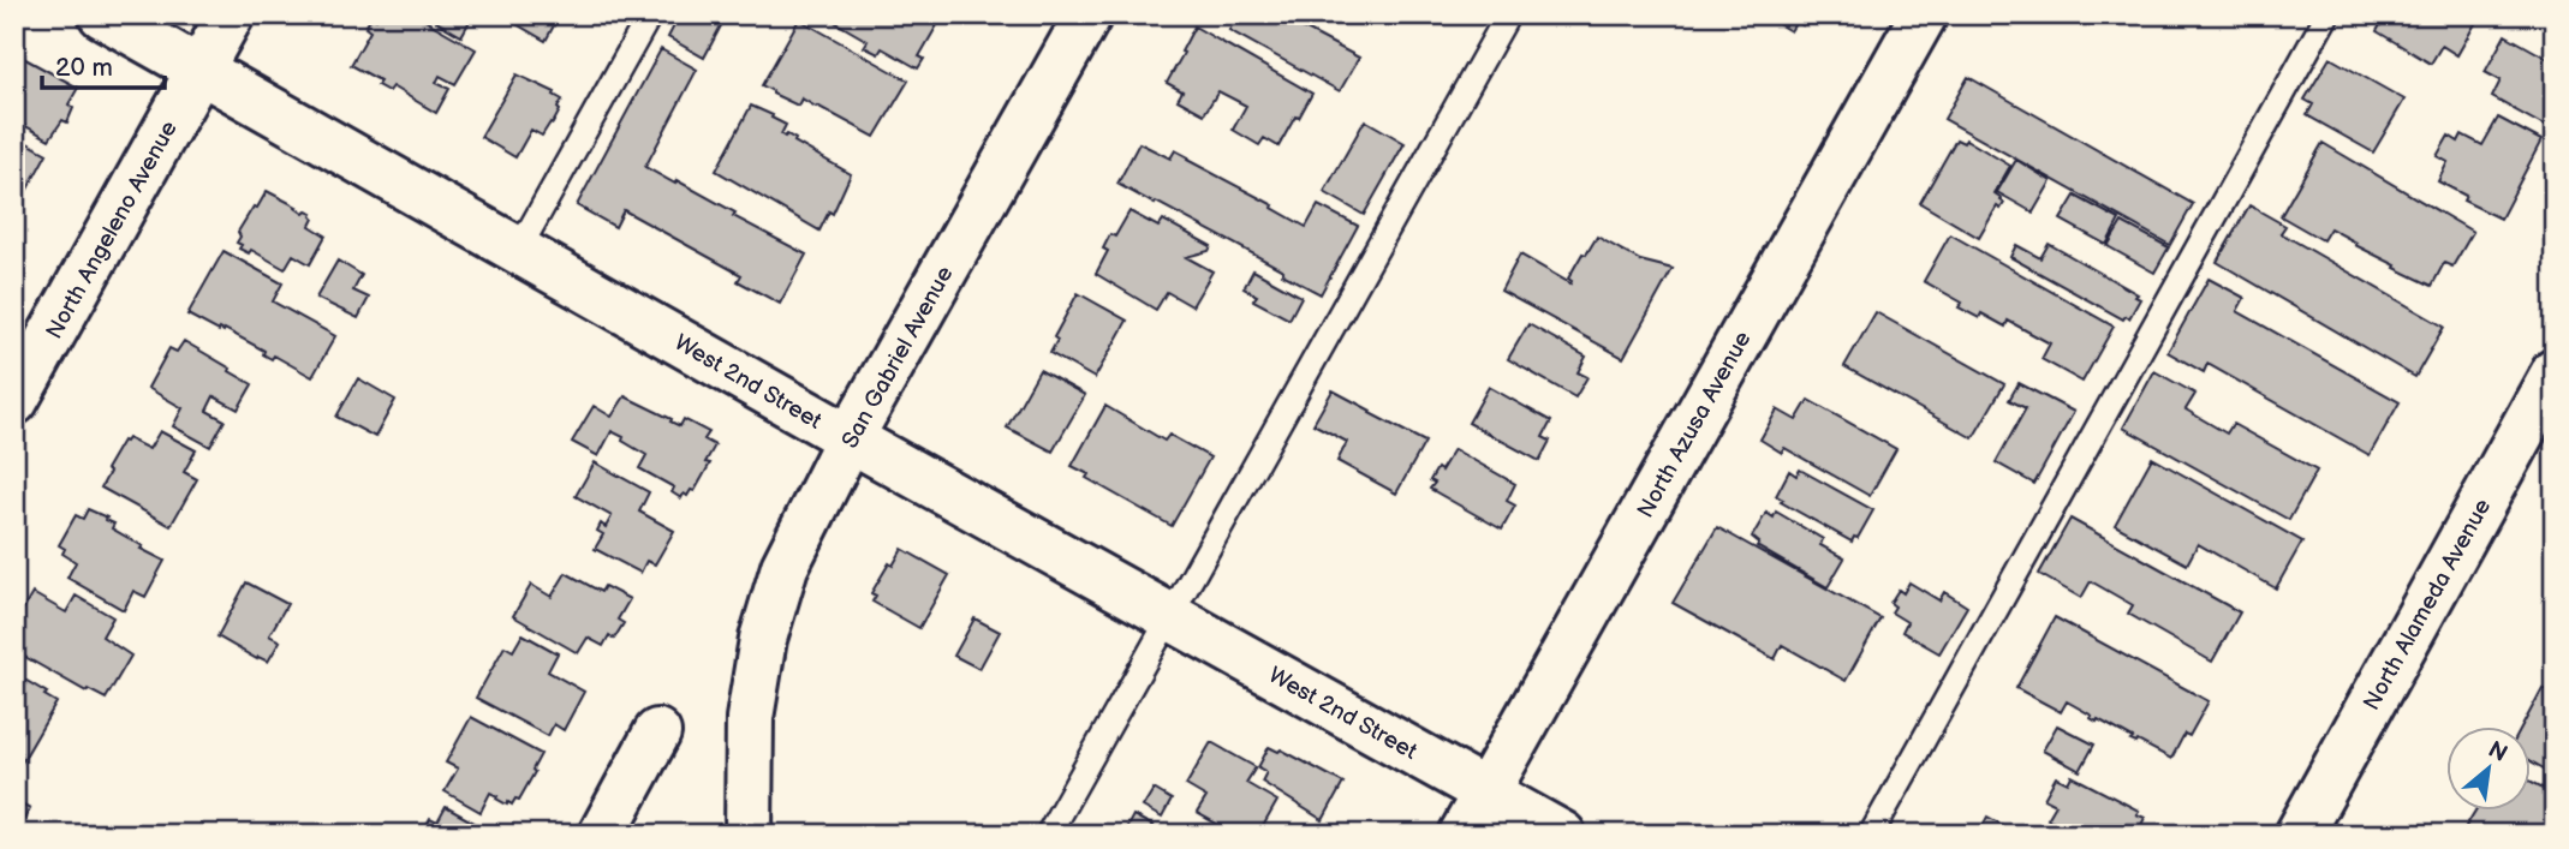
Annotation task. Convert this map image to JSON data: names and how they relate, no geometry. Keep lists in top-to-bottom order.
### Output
{
  "streets": {
    "street": [
      "North Angeleno Avenue",
      "San Gabriel Avenue",
      "West 2nd Street",
      "North Azusa Avenue",
      "North Alameda Avenue"
    ]
  },
  "crossings": [
    ["North Angeleno Avenue", "West 2nd Street"],
    ["San Gabriel Avenue", "West 2nd Street"],
    ["West 2nd Street", "North Azusa Avenue"]
  ],
  "scale_bar": "20 m",
  "north": "top right"
}
